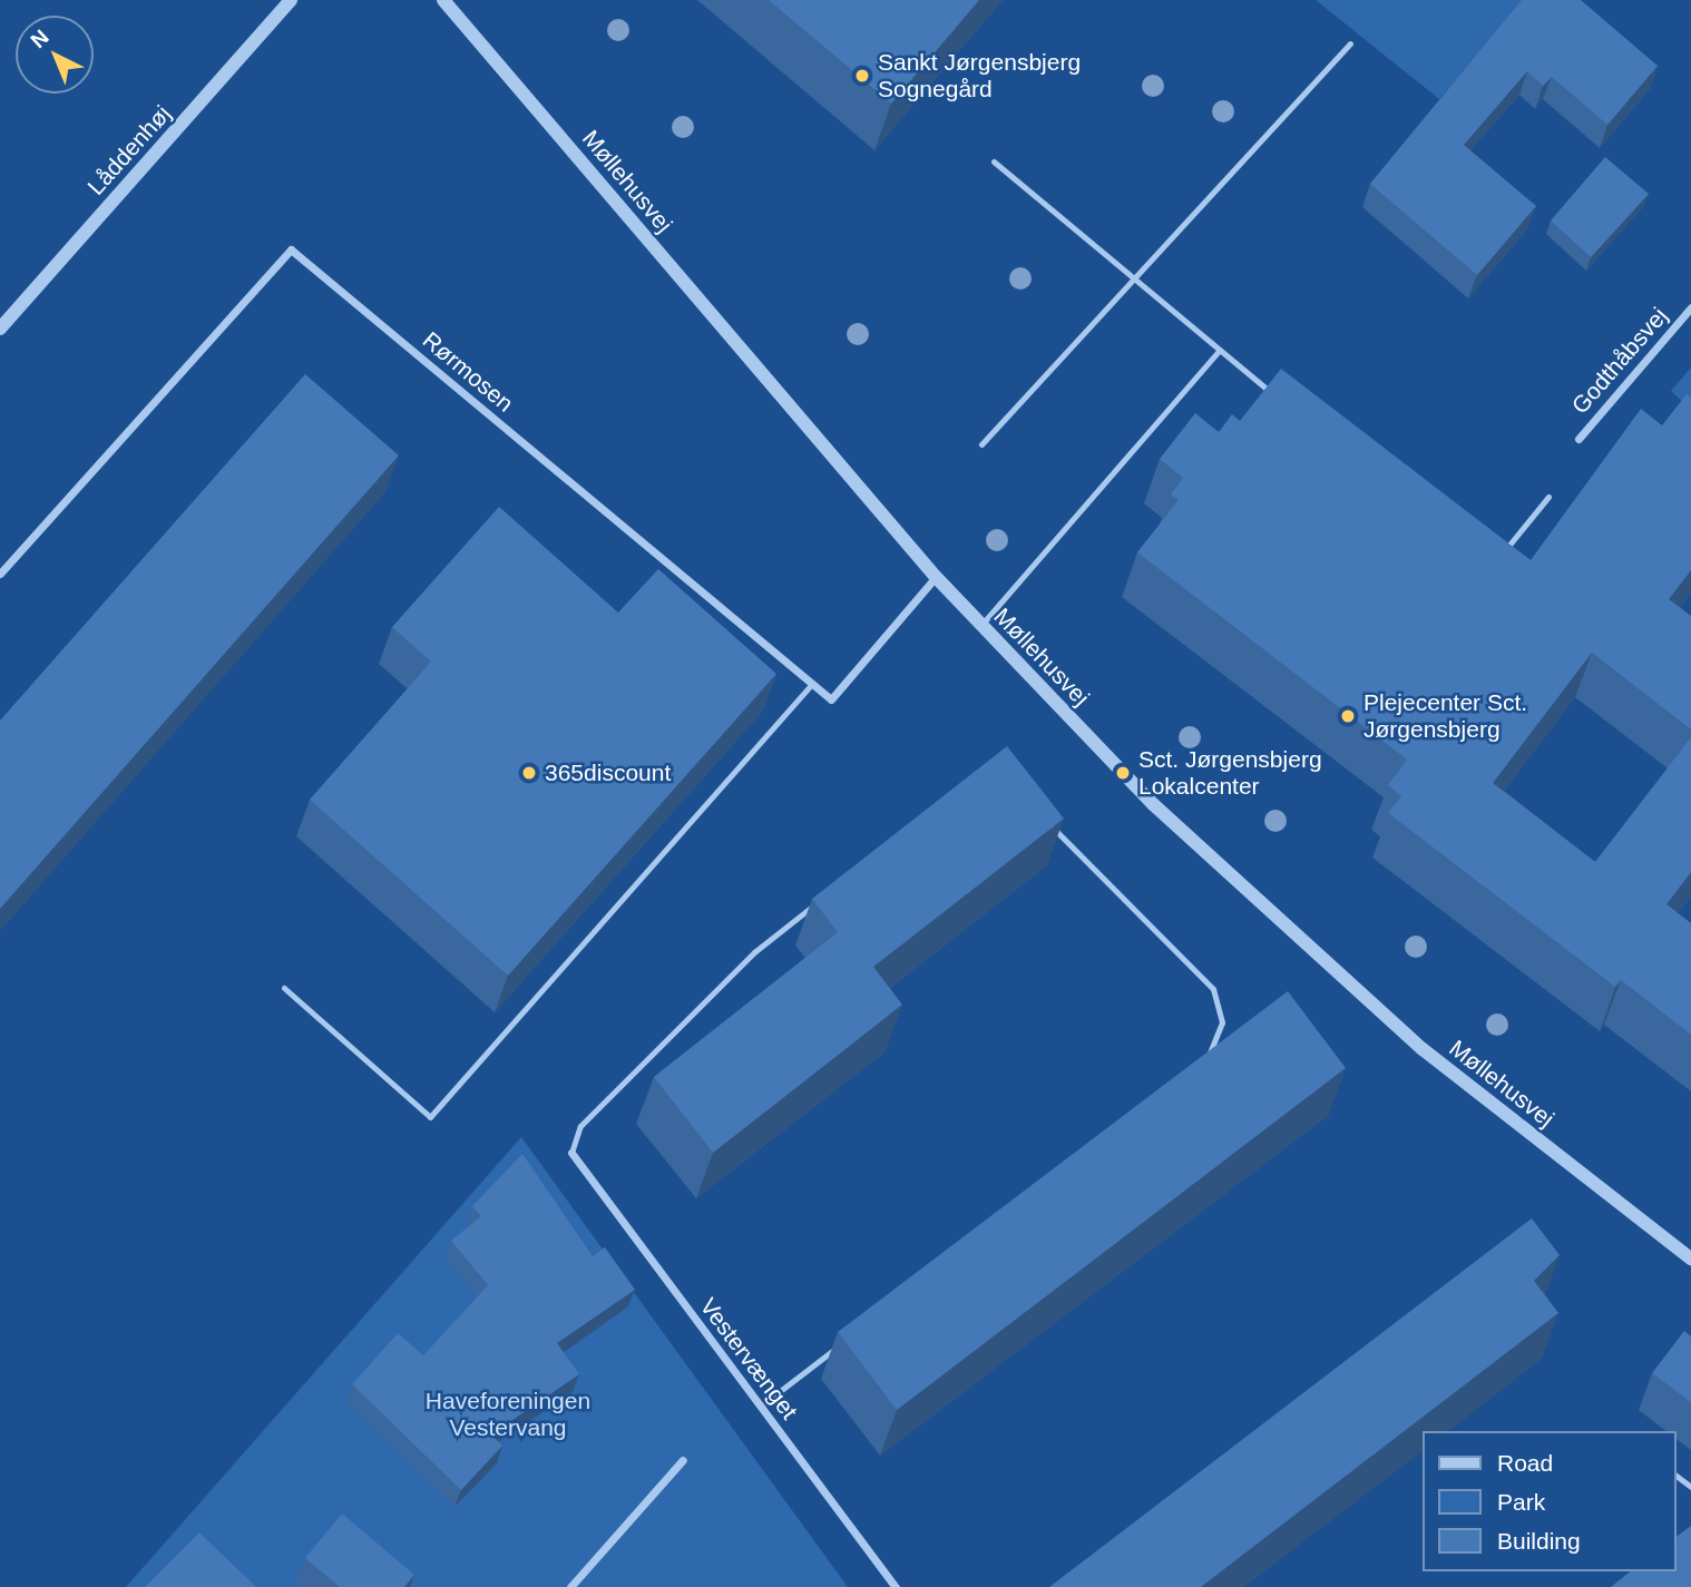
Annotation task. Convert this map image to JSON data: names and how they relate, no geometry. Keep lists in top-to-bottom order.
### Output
{
  "streets": {
    "street": [
      "Låddenhøj",
      "Møllehusvej",
      "Godthåbsvej",
      "Rørmosen",
      "Vestervænget"
    ]
  },
  "parks": ["Haveforeningen Vestervang"],
  "places": [
    "Sankt Jørgensbjerg Sognegård",
    "Plejecenter Sct. Jørgensbjerg",
    "365discount",
    "Sct. Jørgensbjerg Lokalcenter"
  ],
  "legend": ["Road", "Park", "Building"],
  "north": "top left"
}
